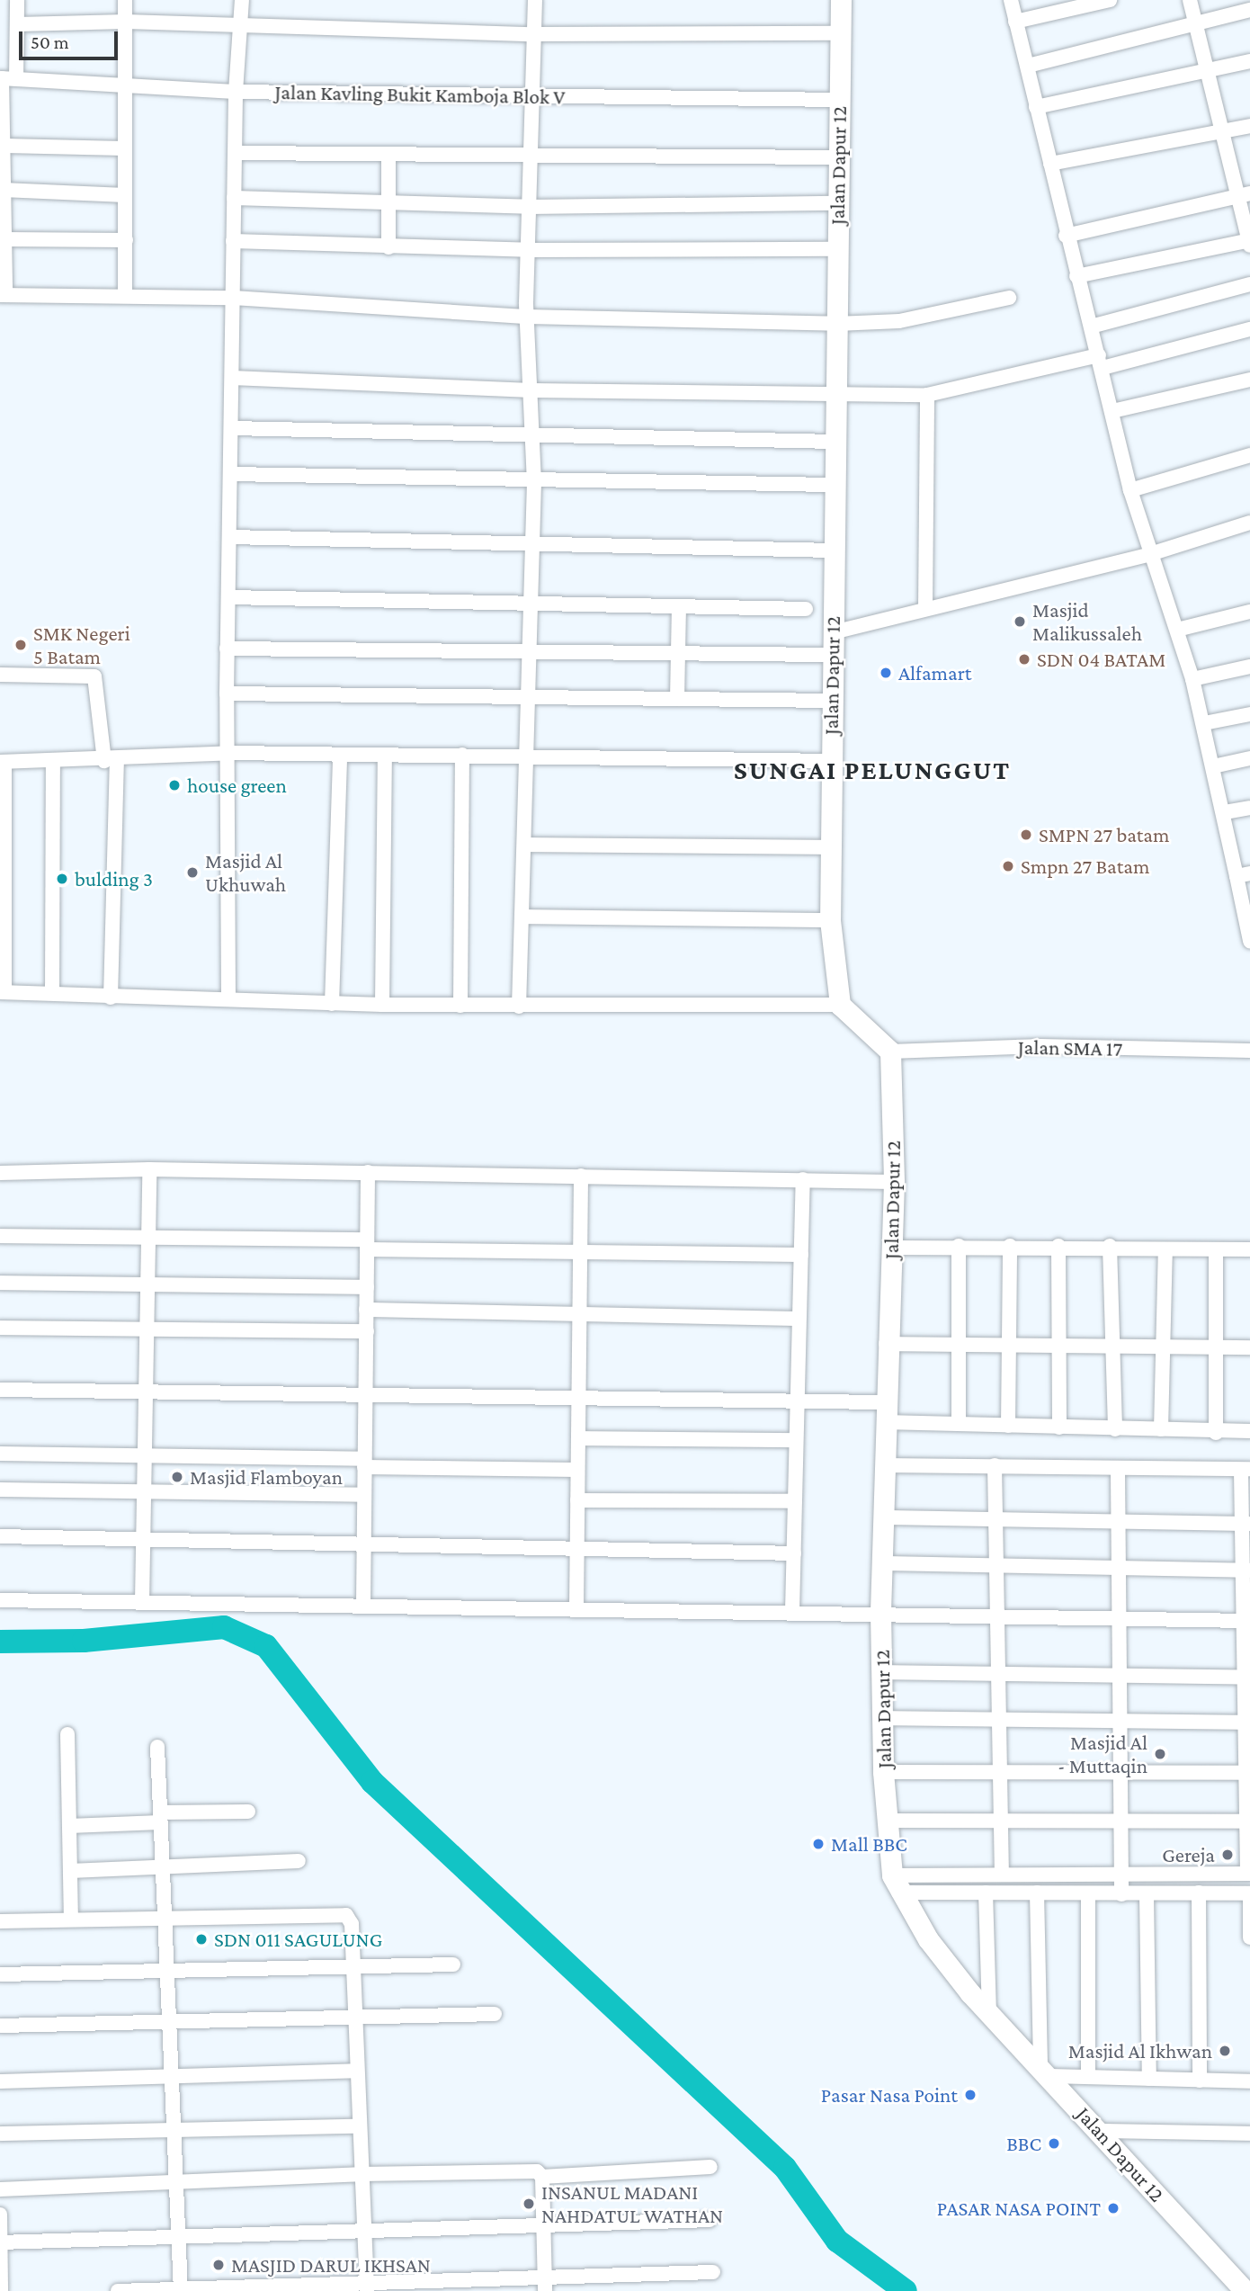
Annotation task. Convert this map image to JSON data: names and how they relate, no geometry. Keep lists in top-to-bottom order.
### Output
{
  "streets": {
    "street": ["Jalan Kavling Bukit Kamboja Blok V", "Jalan Dapur 12", "Jalan SMA 17"]
  },
  "crossings": [
    ["Jalan Kavling Bukit Kamboja Blok V", "Jalan Dapur 12"],
    ["Jalan Dapur 12", "Jalan SMA 17"]
  ],
  "districts": ["SUNGAI PELUNGGUT"],
  "places": [
    "Masjid Malikussaleh",
    "SMK Negeri 5 Batam",
    "SDN 04 BATAM",
    "Alfamart",
    "house green",
    "SMPN 27 batam",
    "Smpn 27 Batam",
    "Masjid Al Ukhuwah",
    "bulding 3",
    "Masjid Flamboyan",
    "Masjid Al - Muttaqin",
    "Mall BBC",
    "Gereja",
    "SDN 011 SAGULUNG",
    "Masjid Al Ikhwan",
    "Pasar Nasa Point",
    "BBC",
    "INSANUL MADANI NAHDATUL WATHAN",
    "PASAR NASA POINT",
    "MASJID DARUL IKHSAN"
  ],
  "scale_bar": "50 m"
}
